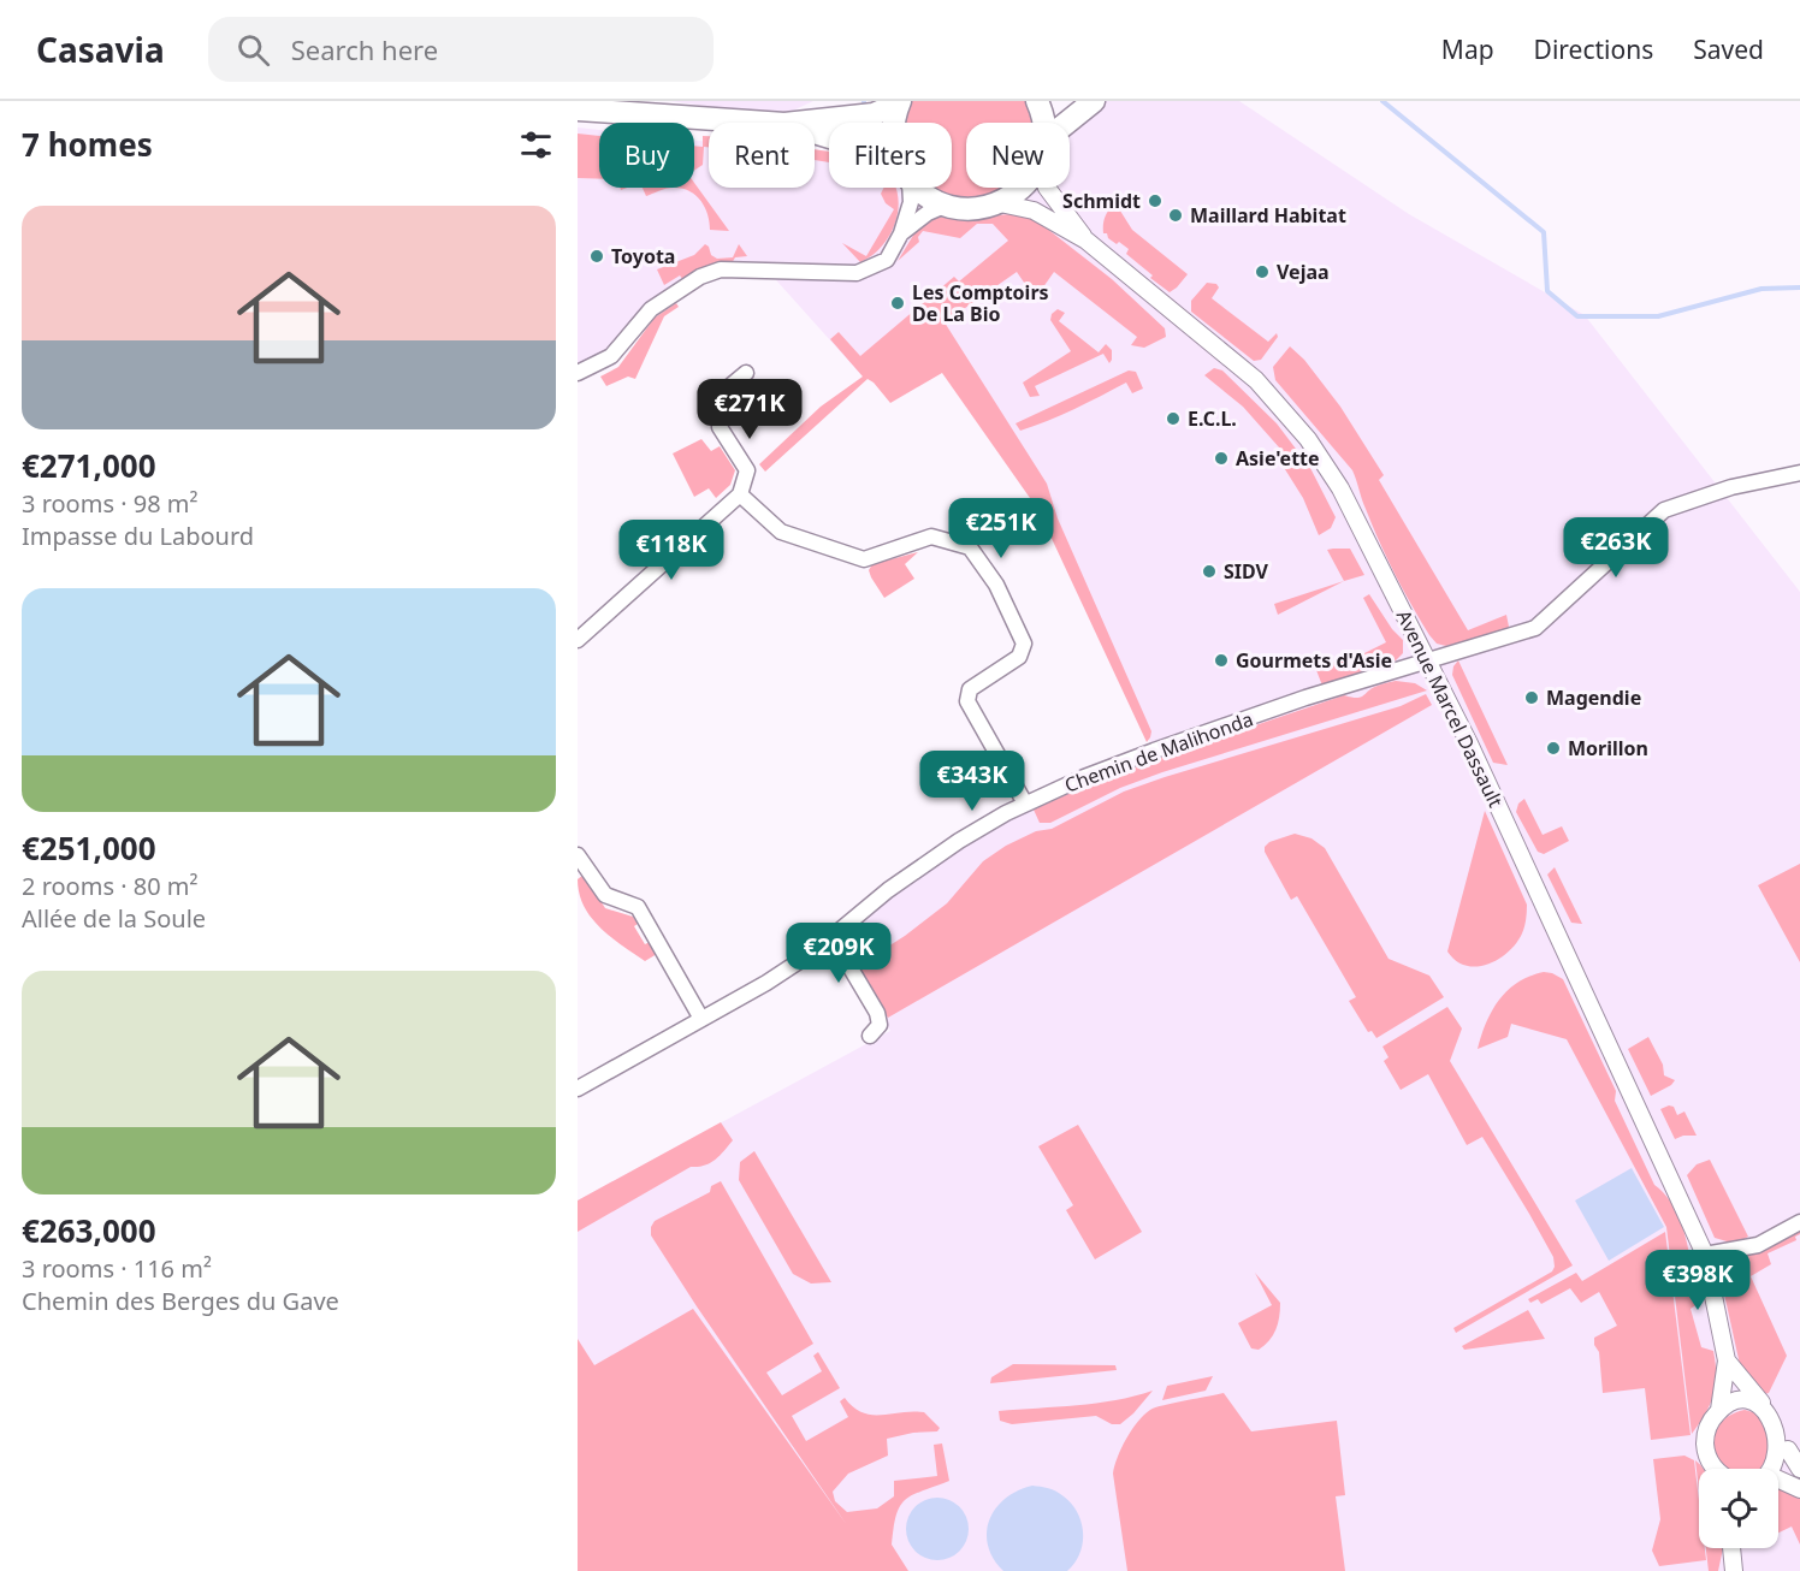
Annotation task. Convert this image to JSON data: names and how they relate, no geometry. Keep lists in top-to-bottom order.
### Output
{
  "streets": {
    "street": ["Avenue Marcel Dassault", "Chemin de Malihonda"]
  },
  "crossings": [
    ["Avenue Marcel Dassault", "Chemin de Malihonda"]
  ],
  "places": [
    "Schmidt",
    "Maillard Habitat",
    "Toyota",
    "Vejaa",
    "Les Comptoirs De La Bio",
    "E.C.L.",
    "Asie'ette",
    "SIDV",
    "Gourmets d'Asie",
    "Magendie",
    "Morillon"
  ],
  "page": {
    "header": "Casavia",
    "search": "Search here",
    "nav": ["Map", "Directions", "Saved"],
    "heading": "7 homes",
    "chip": [
      "Buy",
      "Rent",
      "Filters",
      "New"
    ],
    "list": [
      {
        "name": "€271,000",
        "note": "3 rooms · 98 m² · Impasse du Labourd"
      },
      {
        "name": "€251,000",
        "note": "2 rooms · 80 m² · Allée de la Soule"
      },
      {
        "name": "€263,000",
        "note": "3 rooms · 116 m² · Chemin des Berges du Gave"
      }
    ],
    "price": [
      "€271K",
      "€251K",
      "€263K",
      "€118K",
      "€343K",
      "€209K",
      "€398K"
    ]
  }
}
